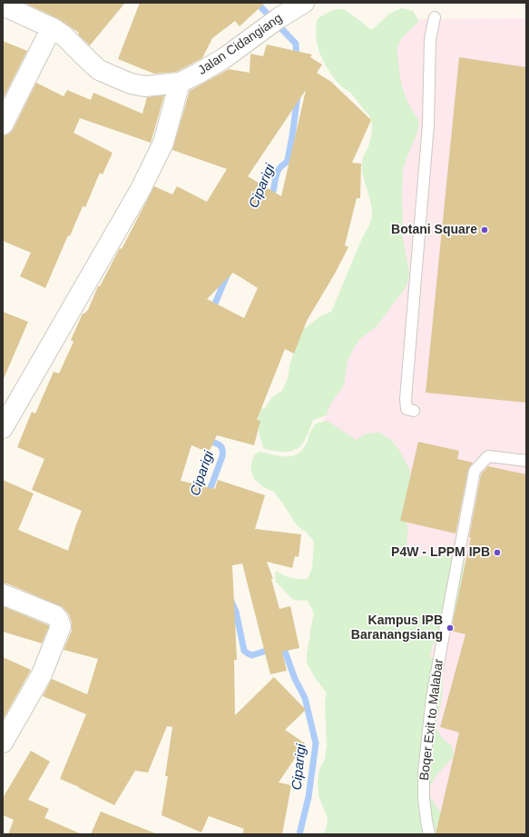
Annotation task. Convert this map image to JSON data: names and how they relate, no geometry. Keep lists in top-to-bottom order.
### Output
{
  "streets": {
    "street": ["Jalan Cidangiang"],
    "lane": ["Boqer Exit to Malabar"]
  },
  "water": ["Ciparigi"],
  "places": ["Botani Square", "P4W - LPPM IPB", "Kampus IPB Baranangsiang"]
}
